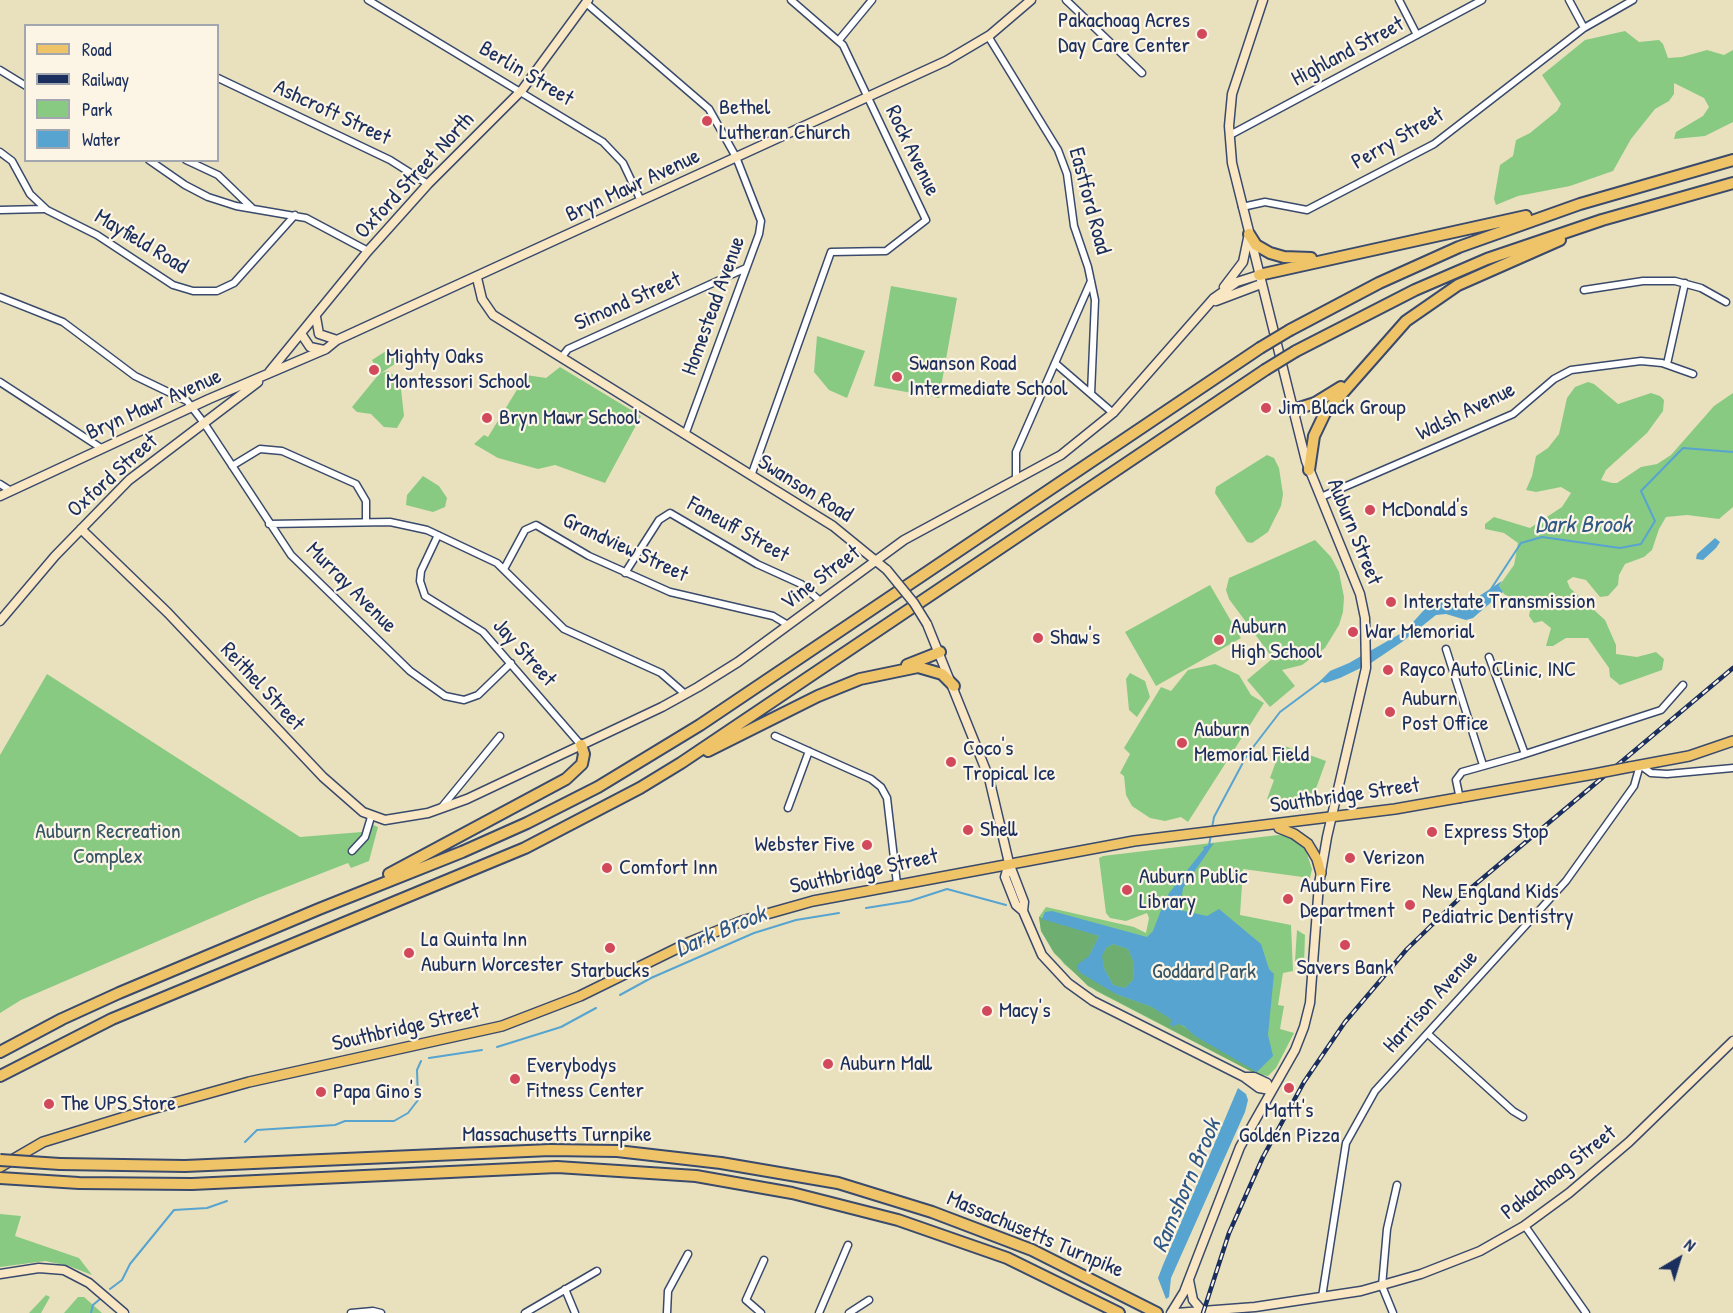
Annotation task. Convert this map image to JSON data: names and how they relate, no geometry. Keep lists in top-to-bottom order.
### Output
{
  "streets": {
    "highway": ["Massachusetts Turnpike"],
    "main road": ["Southbridge Street"],
    "street": [
      "Highland Street",
      "Berlin Street",
      "Ashcroft Street",
      "Perry Street",
      "Rock Avenue",
      "Oxford Street North",
      "Bryn Mawr Avenue",
      "Eastford Road",
      "Mayfield Road",
      "Simond Street",
      "Homestead Avenue",
      "Walsh Avenue",
      "Oxford Street",
      "Swanson Road",
      "Faneuff Street",
      "Auburn Street",
      "Grandview Street",
      "Vine Street",
      "Murray Avenue",
      "Jay Street",
      "Reithel Street",
      "Harrison Avenue",
      "Pakachoag Street"
    ]
  },
  "crossings": [
    ["Highland Street", "Auburn Street"],
    ["Berlin Street", "Oxford Street North"],
    ["Berlin Street", "Bryn Mawr Avenue"],
    ["Ashcroft Street", "Oxford Street North"],
    ["Perry Street", "Auburn Street"],
    ["Rock Avenue", "Bryn Mawr Avenue"],
    ["Rock Avenue", "Swanson Road"],
    ["Oxford Street North", "Bryn Mawr Avenue"],
    ["Oxford Street North", "Homestead Avenue"],
    ["Oxford Street North", "Oxford Street"],
    ["Bryn Mawr Avenue", "Eastford Road"],
    ["Bryn Mawr Avenue", "Homestead Avenue"],
    ["Bryn Mawr Avenue", "Oxford Street"],
    ["Bryn Mawr Avenue", "Swanson Road"],
    ["Bryn Mawr Avenue", "Murray Avenue"],
    ["Simond Street", "Homestead Avenue"],
    ["Simond Street", "Swanson Road"],
    ["Homestead Avenue", "Swanson Road"],
    ["Walsh Avenue", "Auburn Street"],
    ["Oxford Street", "Murray Avenue"],
    ["Oxford Street", "Reithel Street"],
    ["Swanson Road", "Auburn Street"],
    ["Swanson Road", "Vine Street"],
    ["Swanson Road", "Southbridge Street"],
    ["Faneuff Street", "Grandview Street"],
    ["Faneuff Street", "Vine Street"],
    ["Auburn Street", "Vine Street"],
    ["Auburn Street", "Southbridge Street"],
    ["Grandview Street", "Vine Street"],
    ["Vine Street", "Jay Street"],
    ["Murray Avenue", "Jay Street"],
    ["Southbridge Street", "Harrison Avenue"],
    ["Harrison Avenue", "Pakachoag Street"]
  ],
  "water": ["Dark Brook", "Ramshorn Brook"],
  "parks": ["Auburn Recreation Complex", "Goddard Park"],
  "places": [
    "Pakachoag Acres Day Care Center",
    "Bethel Lutheran Church",
    "Mighty Oaks Montessori School",
    "Swanson Road Intermediate School",
    "Jim Black Group",
    "Bryn Mawr School",
    "McDonald's",
    "Interstate Transmission",
    "War Memorial",
    "Shaw's",
    "Auburn High School",
    "Rayco Auto Clinic, INC",
    "Auburn Post Office",
    "Auburn Memorial Field",
    "Coco's Tropical Ice",
    "Shell",
    "Express Stop",
    "Webster Five",
    "Verizon",
    "Comfort Inn",
    "Auburn Public Library",
    "Auburn Fire Department",
    "New England Kids Pediatric Dentistry",
    "Savers Bank",
    "Starbucks",
    "La Quinta Inn Auburn Worcester",
    "Macy's",
    "Auburn Mall",
    "Everybodys Fitness Center",
    "Matt's Golden Pizza",
    "Papa Gino's",
    "The UPS Store"
  ],
  "legend": [
    "Road",
    "Railway",
    "Park",
    "Water"
  ],
  "north": "top right"
}
